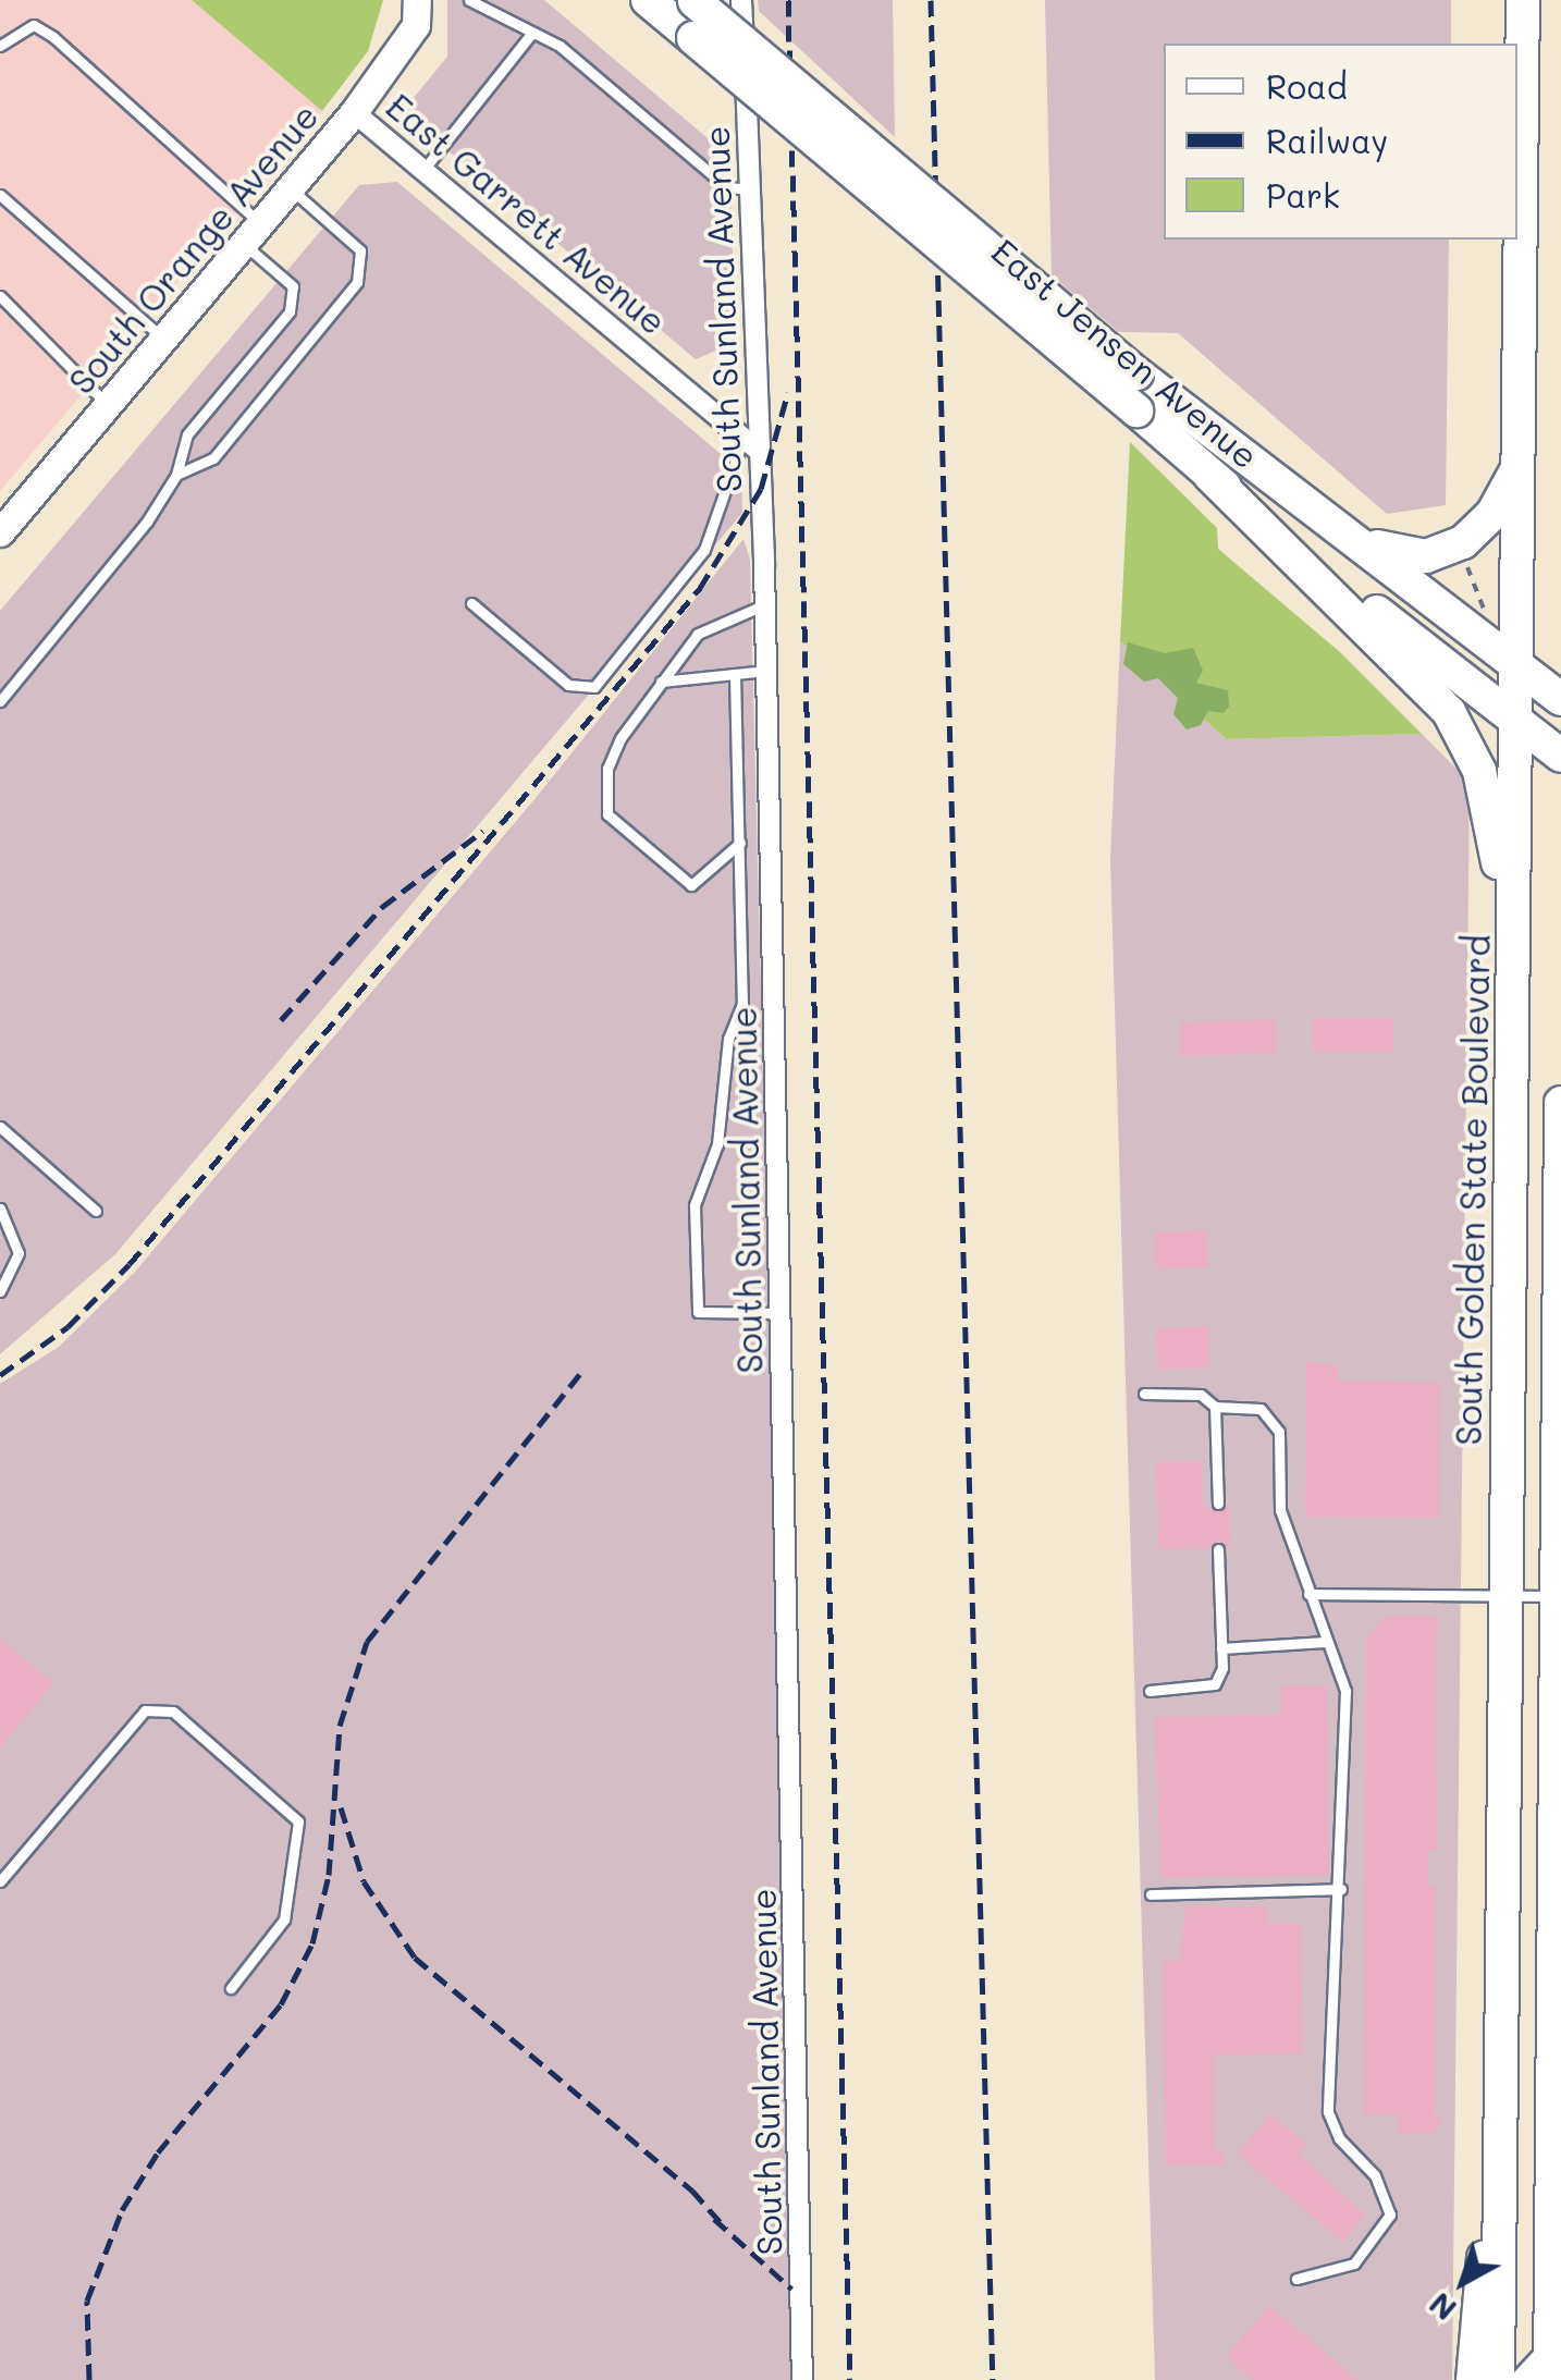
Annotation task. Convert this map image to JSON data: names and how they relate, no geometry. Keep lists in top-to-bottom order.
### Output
{
  "streets": {
    "main road": ["East Jensen Avenue", "South Golden State Boulevard"],
    "street": ["East Garrett Avenue", "South Orange Avenue", "South Sunland Avenue"]
  },
  "crossings": [
    ["East Garrett Avenue", "South Orange Avenue"],
    ["East Garrett Avenue", "South Sunland Avenue"],
    ["East Jensen Avenue", "South Golden State Boulevard"]
  ],
  "legend": ["Road", "Railway", "Park"],
  "north": "bottom left"
}
